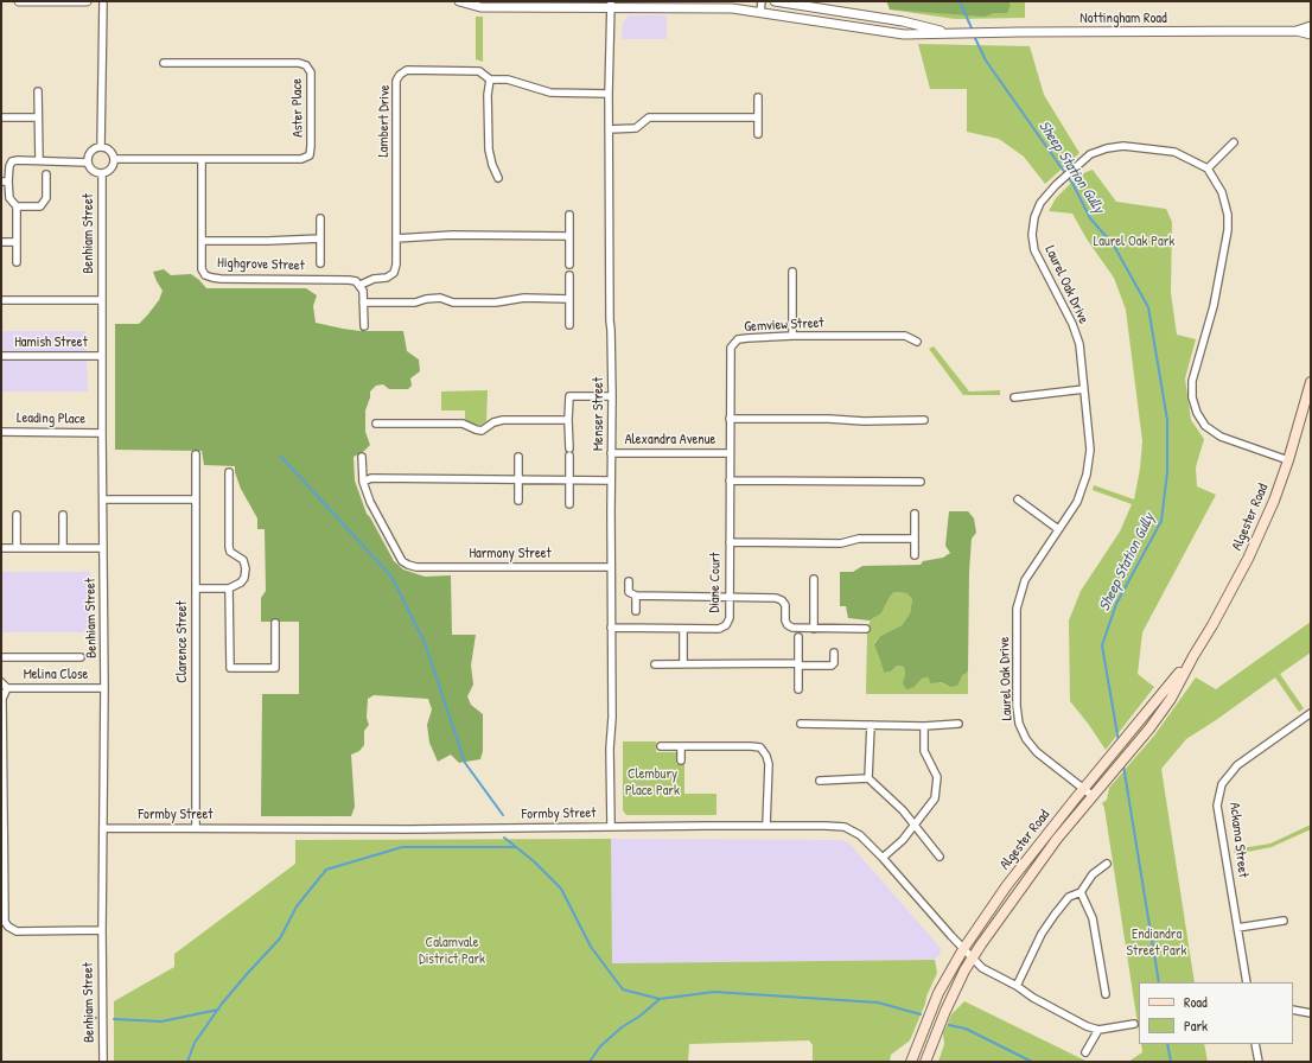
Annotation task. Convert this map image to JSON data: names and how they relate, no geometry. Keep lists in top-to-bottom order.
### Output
{
  "streets": {
    "main road": ["Algester Road"],
    "street": [
      "Nottingham Road",
      "Aster Place",
      "Lambert Drive",
      "Benhiam Street",
      "Highgrove Street",
      "Laurel Oak Drive",
      "Gemview Street",
      "Hamish Street",
      "Menser Street",
      "Leading Place",
      "Alexandra Avenue",
      "Harmony Street",
      "Diane Court",
      "Clarence Street",
      "Melina Close",
      "Formby Street",
      "Ackama Street"
    ]
  },
  "crossings": [
    ["Nottingham Road", "Menser Street"],
    ["Aster Place", "Benhiam Street"],
    ["Aster Place", "Highgrove Street"],
    ["Lambert Drive", "Menser Street"],
    ["Benhiam Street", "Hamish Street"],
    ["Benhiam Street", "Leading Place"],
    ["Benhiam Street", "Melina Close"],
    ["Benhiam Street", "Formby Street"],
    ["Laurel Oak Drive", "Algester Road"],
    ["Gemview Street", "Alexandra Avenue"],
    ["Gemview Street", "Diane Court"],
    ["Menser Street", "Alexandra Avenue"],
    ["Menser Street", "Harmony Street"],
    ["Menser Street", "Diane Court"],
    ["Menser Street", "Formby Street"],
    ["Alexandra Avenue", "Diane Court"],
    ["Algester Road", "Formby Street"],
    ["Clarence Street", "Formby Street"]
  ],
  "water": ["Sheep Station Gully"],
  "parks": [
    "Laurel Oak Park",
    "Clembury Place Park",
    "Endiandra Street Park",
    "Calamvale District Park"
  ],
  "legend": ["Road", "Park"]
}
